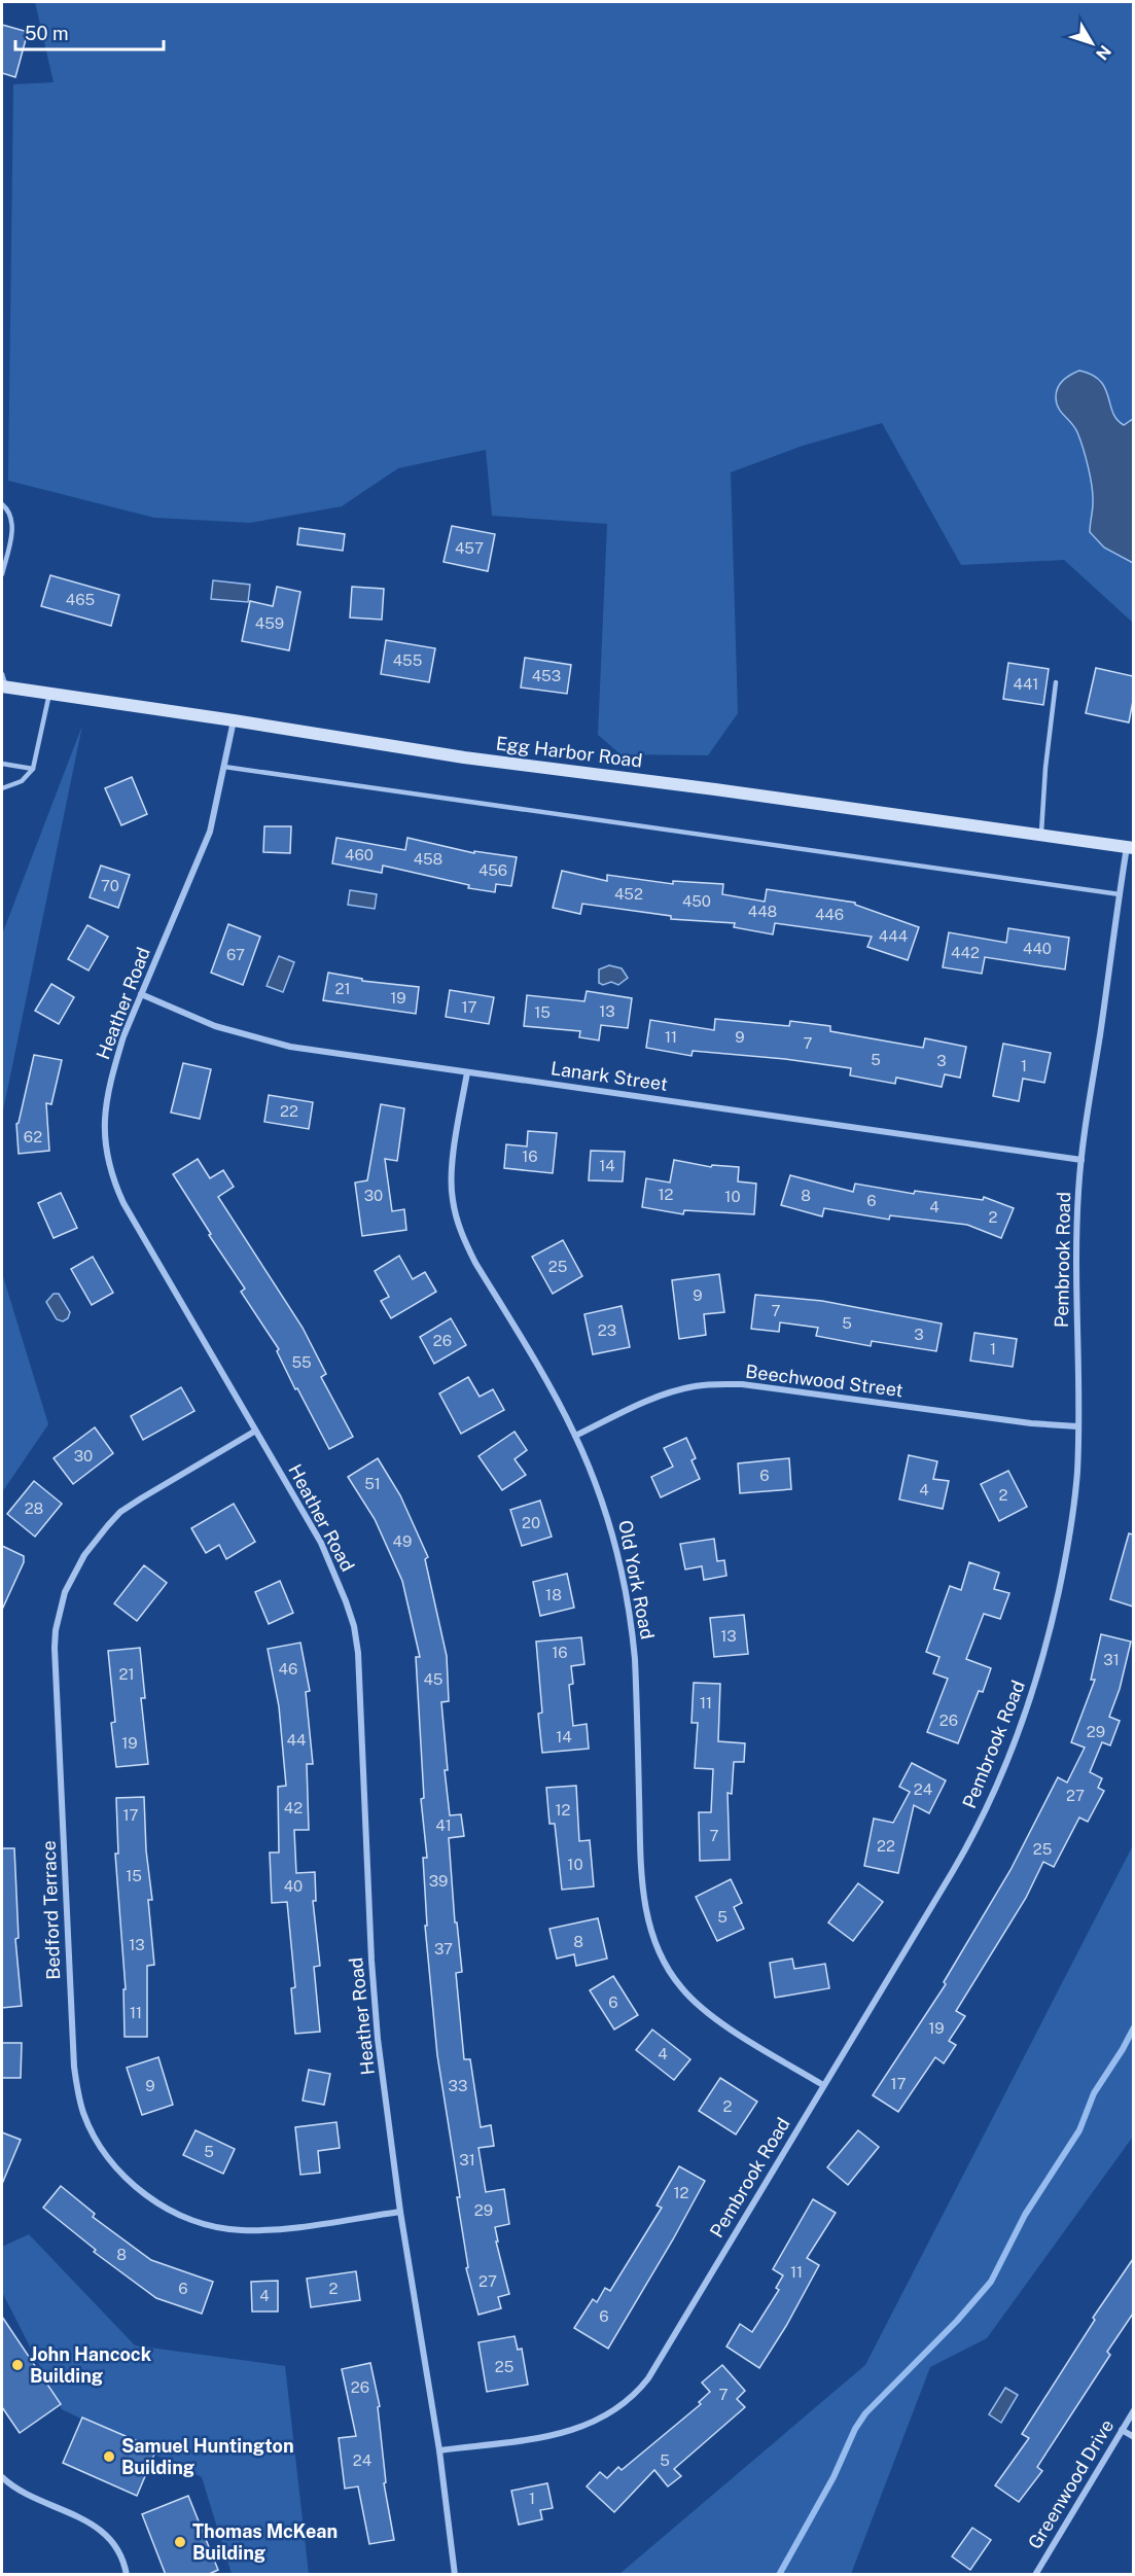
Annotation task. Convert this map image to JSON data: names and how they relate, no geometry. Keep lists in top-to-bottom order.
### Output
{
  "streets": {
    "main road": ["Egg Harbor Road"],
    "street": [
      "Heather Road",
      "Lanark Street",
      "Pembrook Road",
      "Beechwood Street",
      "Old York Road",
      "Bedford Terrace",
      "Greenwood Drive"
    ]
  },
  "crossings": [
    ["Egg Harbor Road", "Heather Road"],
    ["Egg Harbor Road", "Pembrook Road"],
    ["Heather Road", "Lanark Street"],
    ["Heather Road", "Pembrook Road"],
    ["Heather Road", "Bedford Terrace"],
    ["Lanark Street", "Pembrook Road"],
    ["Lanark Street", "Old York Road"],
    ["Pembrook Road", "Beechwood Street"],
    ["Pembrook Road", "Old York Road"],
    ["Beechwood Street", "Old York Road"]
  ],
  "places": ["John Hancock Building", "Samuel Huntington Building", "Thomas McKean Building"],
  "house_numbers": [
    "457",
    "465",
    "459",
    "455",
    "453",
    "441",
    "460",
    "458",
    "456",
    "70",
    "452",
    "450",
    "448",
    "446",
    "444",
    "440",
    "442",
    "67",
    "21",
    "19",
    "17",
    "13",
    "15",
    "11",
    "9",
    "7",
    "5",
    "3",
    "1",
    "22",
    "62",
    "16",
    "14",
    "12",
    "30",
    "8",
    "10",
    "6",
    "4",
    "2",
    "25",
    "9",
    "7",
    "5",
    "23",
    "3",
    "26",
    "1",
    "55",
    "30",
    "6",
    "51",
    "4",
    "2",
    "28",
    "20",
    "49",
    "18",
    "13",
    "16",
    "31",
    "46",
    "21",
    "45",
    "11",
    "26",
    "29",
    "14",
    "44",
    "19",
    "24",
    "27",
    "42",
    "12",
    "17",
    "41",
    "7",
    "22",
    "25",
    "10",
    "15",
    "39",
    "40",
    "5",
    "8",
    "13",
    "37",
    "6",
    "11",
    "19",
    "4",
    "17",
    "9",
    "33",
    "2",
    "5",
    "31",
    "12",
    "29",
    "8",
    "11",
    "27",
    "6",
    "2",
    "4",
    "6",
    "25",
    "26",
    "7",
    "24",
    "5",
    "1"
  ],
  "scale_bar": "50 m",
  "north": "bottom right"
}
